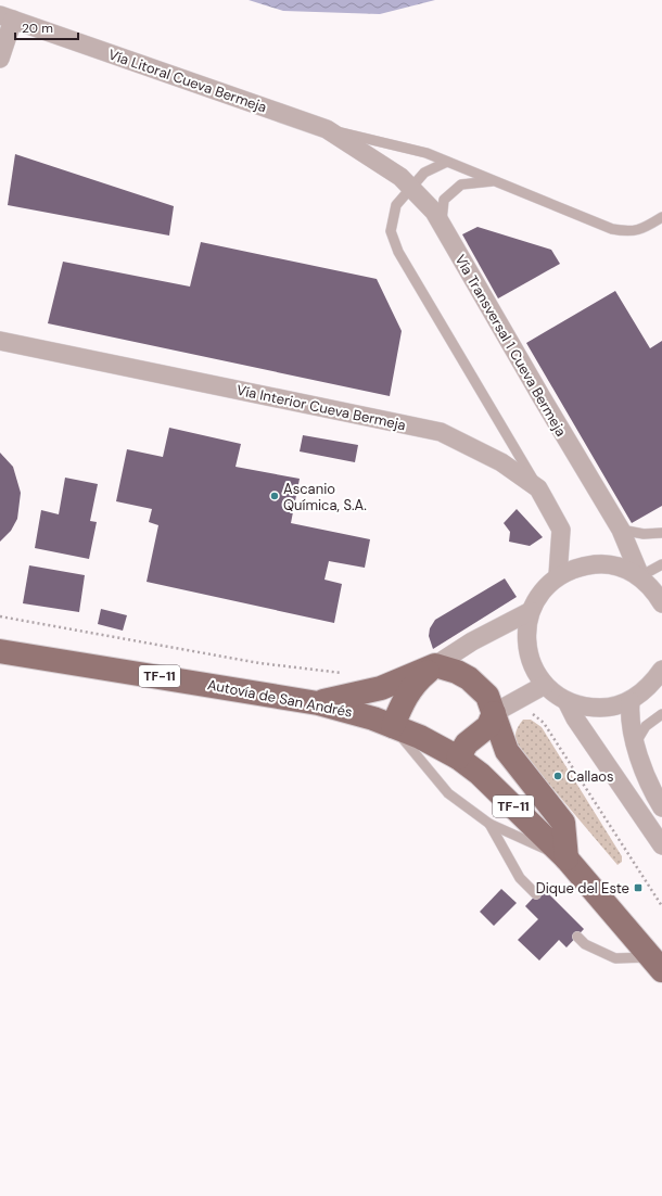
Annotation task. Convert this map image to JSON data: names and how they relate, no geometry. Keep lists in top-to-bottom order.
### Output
{
  "streets": {
    "main road": ["TF-11", "Autovía de San Andrés"],
    "street": ["Vía Litoral Cueva Bermeja", "Vía Transversal 1 Cueva Bermeja", "Vía Interior Cueva Bermeja"]
  },
  "crossings": [
    ["Vía Litoral Cueva Bermeja", "Vía Transversal 1 Cueva Bermeja"]
  ],
  "places": {
    "other": ["Ascanio Química, S.A.", "Callaos"],
    "transit": ["Dique del Este"]
  },
  "scale_bar": "20 m"
}
